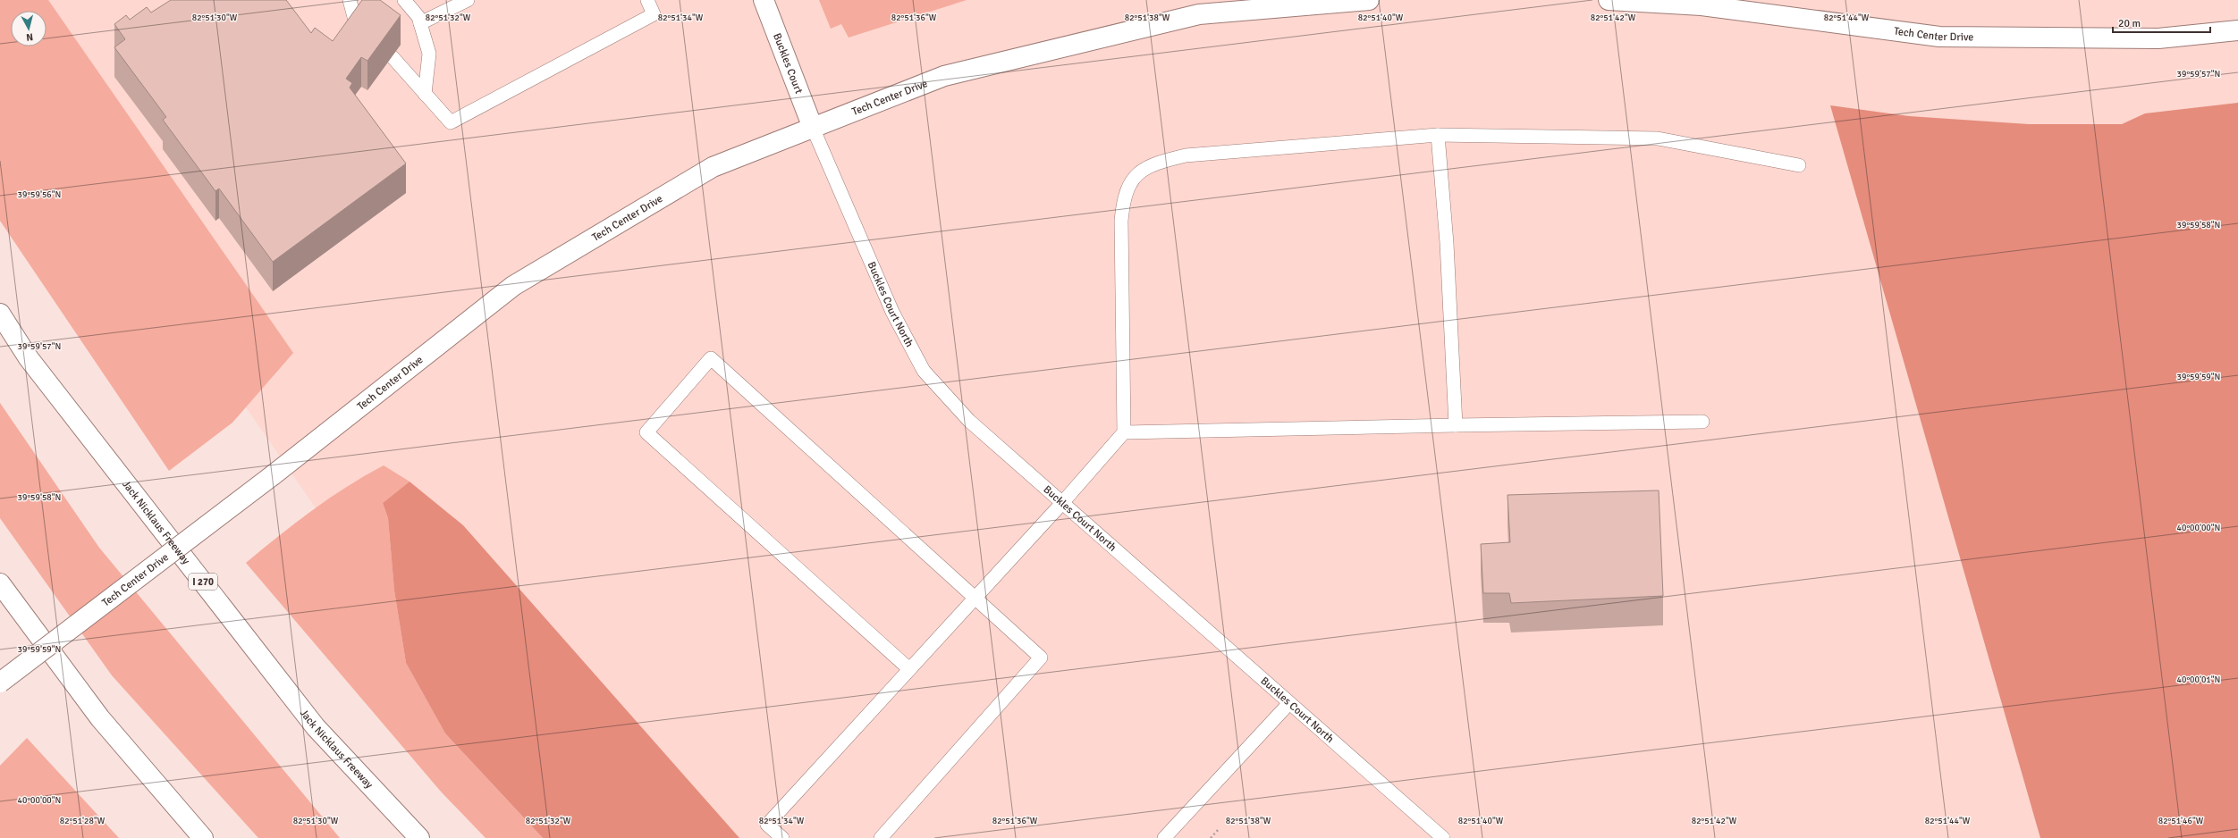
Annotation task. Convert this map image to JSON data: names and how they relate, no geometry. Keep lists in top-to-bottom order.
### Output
{
  "streets": {
    "main road": [
      "Tech Center Drive",
      "Buckles Court",
      "Jack Nicklaus Freeway",
      "I 270"
    ],
    "lane": ["Buckles Court North"]
  },
  "crossings": [
    ["Tech Center Drive", "Buckles Court"],
    ["Tech Center Drive", "Buckles Court North"],
    ["Buckles Court", "Buckles Court North"]
  ],
  "scale_bar": "20 m",
  "north": "bottom",
  "coordinates": [
    "82°51'30\"W",
    "82°51'32\"W",
    "82°51'34\"W",
    "82°51'36\"W",
    "82°51'38\"W",
    "82°51'40\"W",
    "82°51'42\"W",
    "82°51'44\"W",
    "39°59'57\"N",
    "39°59'56\"N",
    "39°59'58\"N",
    "39°59'59\"N",
    "40°00'00\"N",
    "40°00'01\"N",
    "82°51'28\"W",
    "82°51'46\"W"
  ]
}
